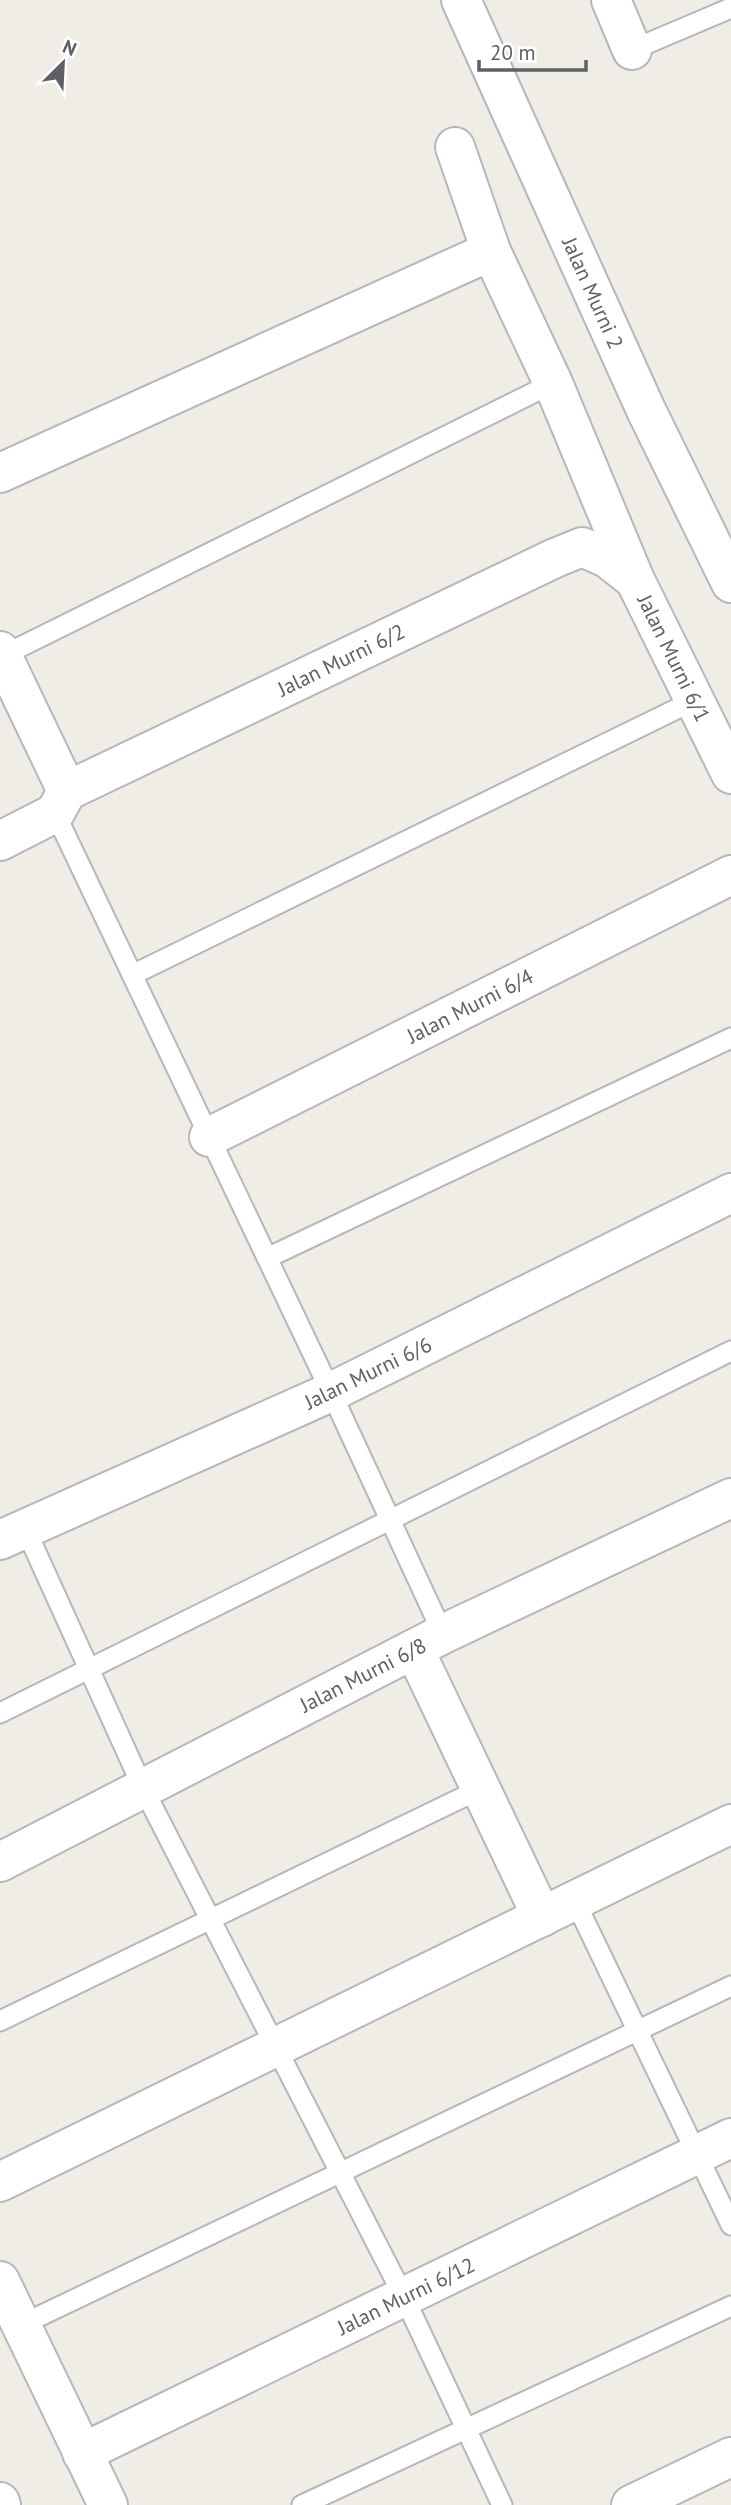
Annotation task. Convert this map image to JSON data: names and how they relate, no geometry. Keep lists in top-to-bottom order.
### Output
{
  "streets": {
    "street": [
      "Jalan Murni 2",
      "Jalan Murni 6/1",
      "Jalan Murni 6/2",
      "Jalan Murni 6/4",
      "Jalan Murni 6/6",
      "Jalan Murni 6/8",
      "Jalan Murni 6/12"
    ]
  },
  "crossings": [
    ["Jalan Murni 6/1", "Jalan Murni 6/2"]
  ],
  "scale_bar": "20 m",
  "north": "top right"
}
